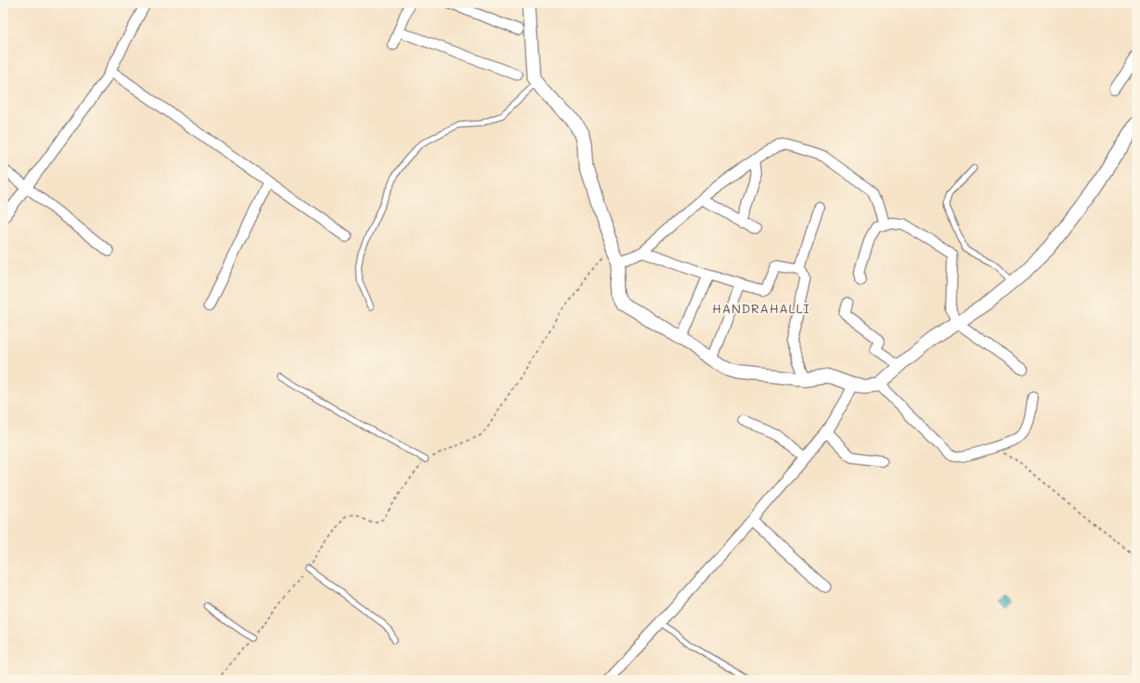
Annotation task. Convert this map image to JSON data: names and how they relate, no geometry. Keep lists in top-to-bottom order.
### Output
{
  "districts": ["HANDRAHALLI"]
}
